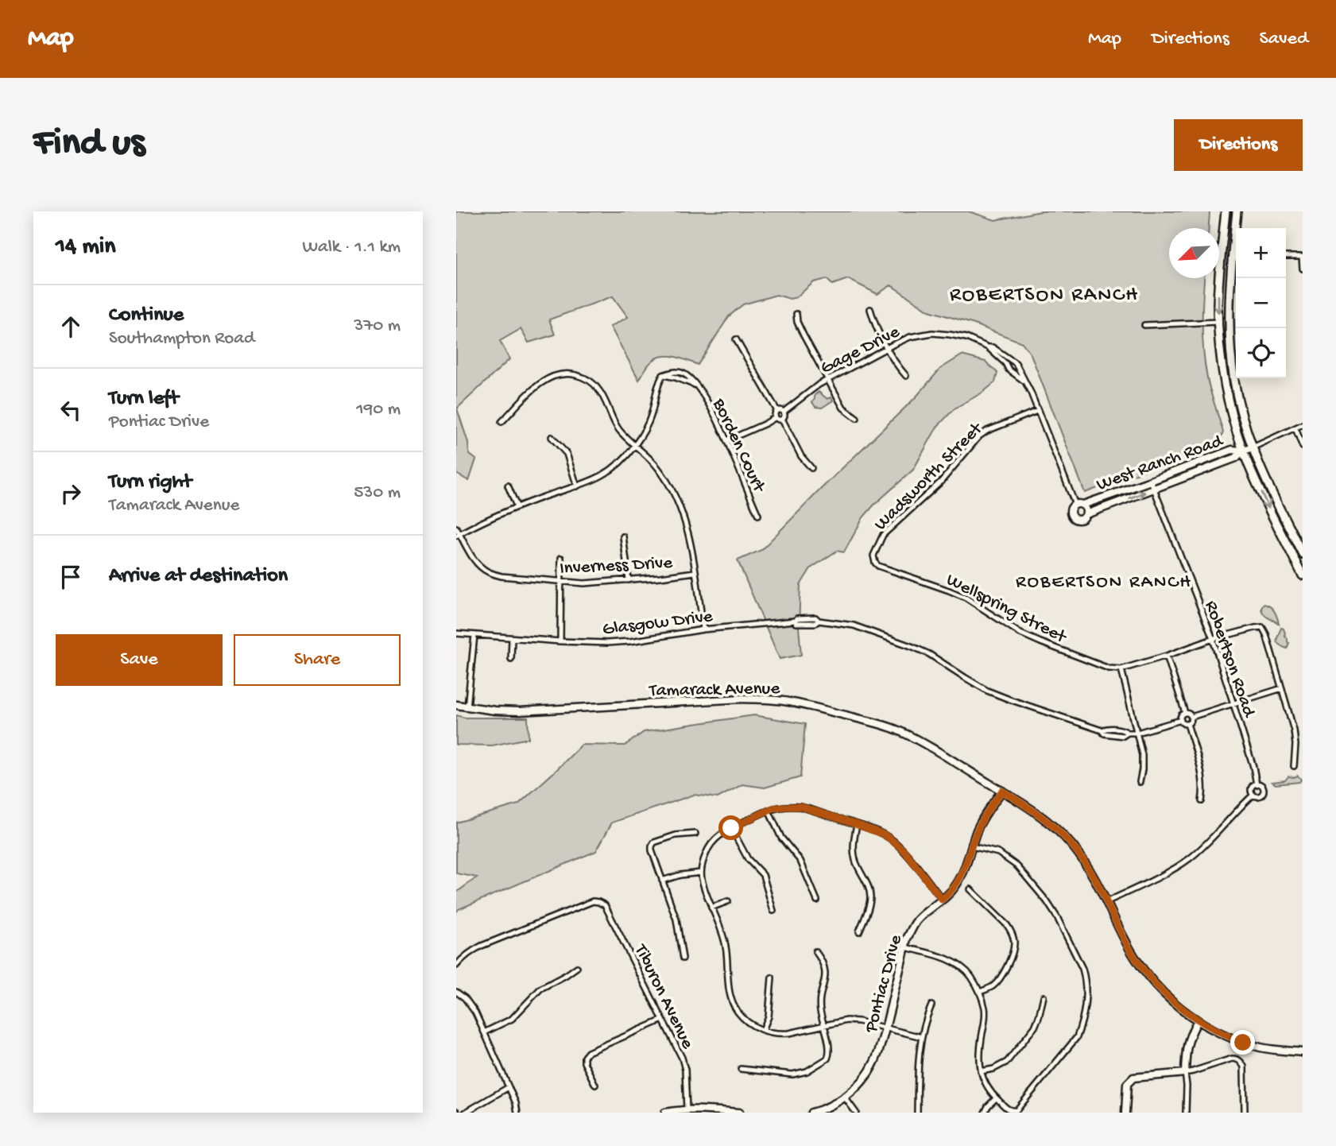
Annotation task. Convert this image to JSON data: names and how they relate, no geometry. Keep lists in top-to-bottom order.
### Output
{
  "streets": {
    "main road": ["West Ranch Road", "Tamarack Avenue", "Pontiac Drive"],
    "street": [
      "Gage Drive",
      "Borden Court",
      "Wadsworth Street",
      "Inverness Drive",
      "Wellspring Street",
      "Glasgow Drive",
      "Robertson Road",
      "Tiburon Avenue"
    ]
  },
  "crossings": [
    ["Gage Drive", "West Ranch Road"],
    ["Gage Drive", "Wadsworth Street"],
    ["West Ranch Road", "Robertson Road"],
    ["Wadsworth Street", "Wellspring Street"],
    ["Wellspring Street", "Robertson Road"],
    ["Tamarack Avenue", "Pontiac Drive"]
  ],
  "districts": ["ROBERTSON RANCH", "ROBERTSON RANCH"],
  "north": "bottom left",
  "page": {
    "header": "Map",
    "nav": ["Map", "Directions", "Saved"],
    "buttons": [
      "Directions",
      ["Save", "Share"]
    ],
    "title": "Find us",
    "heading": ["14 min", "Walk · 1.1 km"],
    "map_buttons": ["+", "−"],
    "list": [
      ["Continue", "Southampton Road", "370 m"],
      ["Turn left", "Pontiac Drive", "190 m"],
      ["Turn right", "Tamarack Avenue", "530 m"],
      "Arrive at destination"
    ]
  }
}
